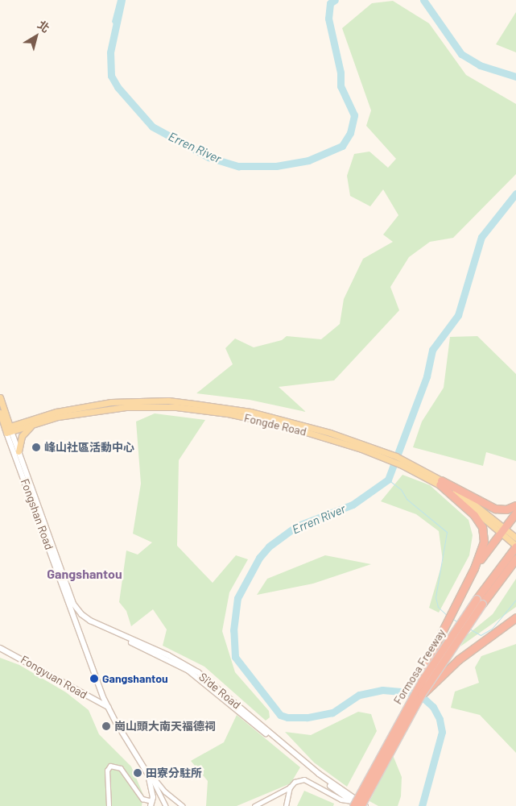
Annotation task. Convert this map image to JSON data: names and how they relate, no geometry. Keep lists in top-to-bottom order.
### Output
{
  "streets": {
    "highway": ["Formosa Freeway"],
    "main road": ["Fongde Road", "Fongshan Road"],
    "street": ["Fongyuan Road", "Si'de Road"]
  },
  "crossings": [
    ["Fongde Road", "Fongshan Road"],
    ["Fongde Road", "Formosa Freeway"],
    ["Fongshan Road", "Fongyuan Road"],
    ["Fongshan Road", "Si'de Road"],
    ["Formosa Freeway", "Si'de Road"]
  ],
  "districts": ["Gangshantou"],
  "water": ["Erren River"],
  "places": [
    "峰山社區活動中心",
    "Gangshantou",
    "崗山頭大南天福德祠",
    "田寮分駐所"
  ],
  "north": "top right"
}
